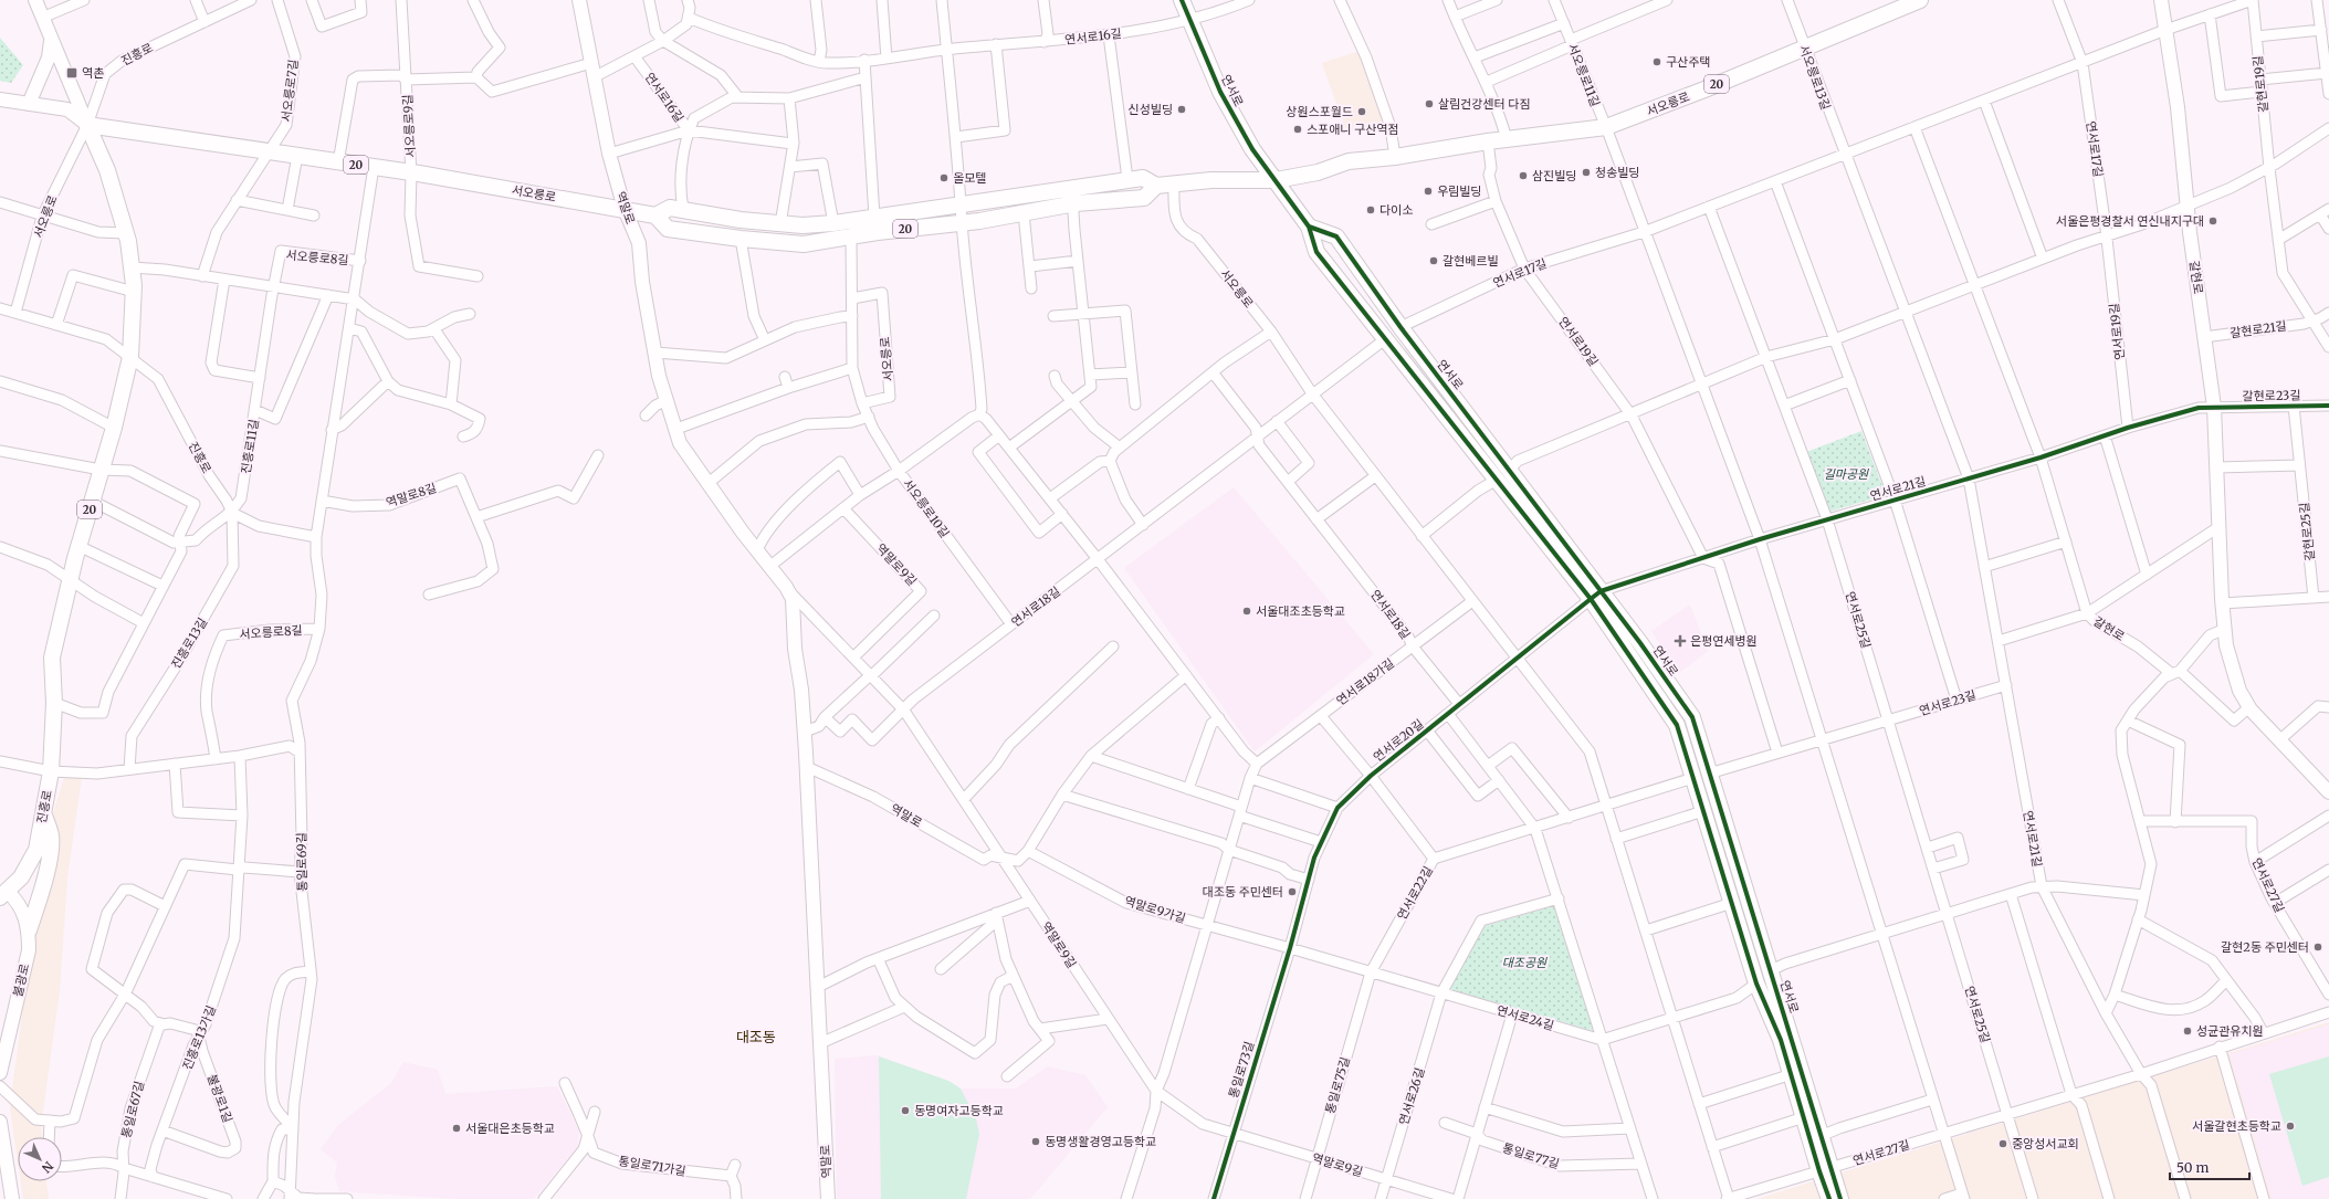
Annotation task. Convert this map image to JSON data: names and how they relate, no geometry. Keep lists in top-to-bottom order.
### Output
{
  "streets": {
    "main road": [
      "진흥로",
      "20",
      "연서로",
      "서오릉로",
      "역말로",
      "갈현로",
      "불광로"
    ],
    "street": [
      "연서로16길",
      "서오릉로11길",
      "서오릉로13길",
      "갈현로19길",
      "서오릉로7길",
      "서오릉로9길",
      "연서로17길",
      "서오릉로8길",
      "갈현로21길",
      "연서로19길",
      "갈현로23길",
      "진흥로11길",
      "연서로21길",
      "역말로8길",
      "서오릉로10길",
      "갈현로25길",
      "역말로9길",
      "연서로18길",
      "연서로25길",
      "진흥로13길",
      "연서로18가길",
      "연서로23길",
      "연서로20길",
      "통일로69길",
      "연서로27길",
      "연서로22길",
      "역말로9가길",
      "연서로24길",
      "진흥로13가길",
      "통일로73길",
      "통일로75길",
      "연서로26길",
      "불광로1길",
      "통일로67길",
      "통일로77길",
      "통일로71가길"
    ]
  },
  "crossings": [
    ["연서로16길", "연서로"],
    ["진흥로", "서오릉로"],
    ["진흥로", "진흥로11길"],
    ["진흥로", "진흥로13길"],
    ["진흥로", "불광로"],
    ["서오릉로11길", "서오릉로"],
    ["서오릉로11길", "연서로17길"],
    ["서오릉로13길", "서오릉로"],
    ["서오릉로13길", "연서로17길"],
    ["서오릉로7길", "서오릉로"],
    ["연서로", "서오릉로"],
    ["연서로", "연서로17길"],
    ["연서로", "연서로21길"],
    ["연서로", "연서로18길"],
    ["연서로", "연서로23길"],
    ["연서로", "연서로20길"],
    ["연서로", "연서로27길"],
    ["연서로", "연서로22길"],
    ["서오릉로", "서오릉로9길"],
    ["서오릉로", "역말로"],
    ["서오릉로", "서오릉로8길"],
    ["서오릉로", "연서로19길"],
    ["서오릉로", "연서로18길"],
    ["연서로17길", "갈현로"],
    ["연서로17길", "연서로19길"],
    ["역말로", "역말로9길"],
    ["서오릉로8길", "진흥로11길"],
    ["서오릉로8길", "역말로8길"],
    ["서오릉로8길", "진흥로13길"],
    ["서오릉로8길", "통일로69길"],
    ["갈현로", "갈현로21길"],
    ["갈현로", "갈현로23길"],
    ["갈현로", "연서로21길"],
    ["연서로19길", "연서로21길"],
    ["갈현로23길", "연서로21길"],
    ["갈현로23길", "갈현로25길"],
    ["진흥로11길", "진흥로13길"],
    ["연서로21길", "연서로25길"],
    ["연서로21길", "연서로23길"],
    ["연서로21길", "연서로20길"],
    ["서오릉로10길", "연서로18길"],
    ["역말로9길", "연서로18길"],
    ["역말로9길", "통일로73길"],
    ["역말로9길", "통일로75길"],
    ["역말로9길", "연서로26길"],
    ["연서로18길", "연서로18가길"],
    ["연서로18길", "연서로20길"],
    ["연서로25길", "연서로23길"],
    ["연서로25길", "연서로27길"],
    ["연서로18가길", "연서로20길"],
    ["연서로20길", "연서로22길"],
    ["연서로20길", "역말로9가길"],
    ["연서로20길", "연서로24길"],
    ["연서로20길", "통일로73길"],
    ["연서로22길", "연서로24길"],
    ["연서로22길", "통일로75길"],
    ["역말로9가길", "연서로24길"],
    ["역말로9가길", "통일로73길"],
    ["연서로24길", "통일로73길"],
    ["연서로24길", "통일로75길"],
    ["연서로24길", "연서로26길"],
    ["진흥로13가길", "불광로1길"]
  ],
  "districts": ["대조동"],
  "parks": ["길마공원", "대조공원"],
  "places": {
    "other": [
      "구산주택",
      "살림건강센터 다짐",
      "신성빌딩",
      "상원스포월드",
      "스포애니 구산역점",
      "청송빌딩",
      "삼진빌딩",
      "올모텔",
      "우림빌딩",
      "다이소",
      "서울은평경찰서 연신내지구대",
      "갈현베르빌",
      "서울대조초등학교",
      "대조동 주민센터",
      "갈현2동 주민센터",
      "성균관유치원",
      "동명여자고등학교",
      "서울갈현초등학교",
      "서울대은초등학교",
      "동명생활경영고등학교",
      "중앙성서교회"
    ],
    "transit": ["역촌"],
    "health": ["은평연세병원"]
  },
  "scale_bar": "50 m",
  "north": "bottom right"
}
